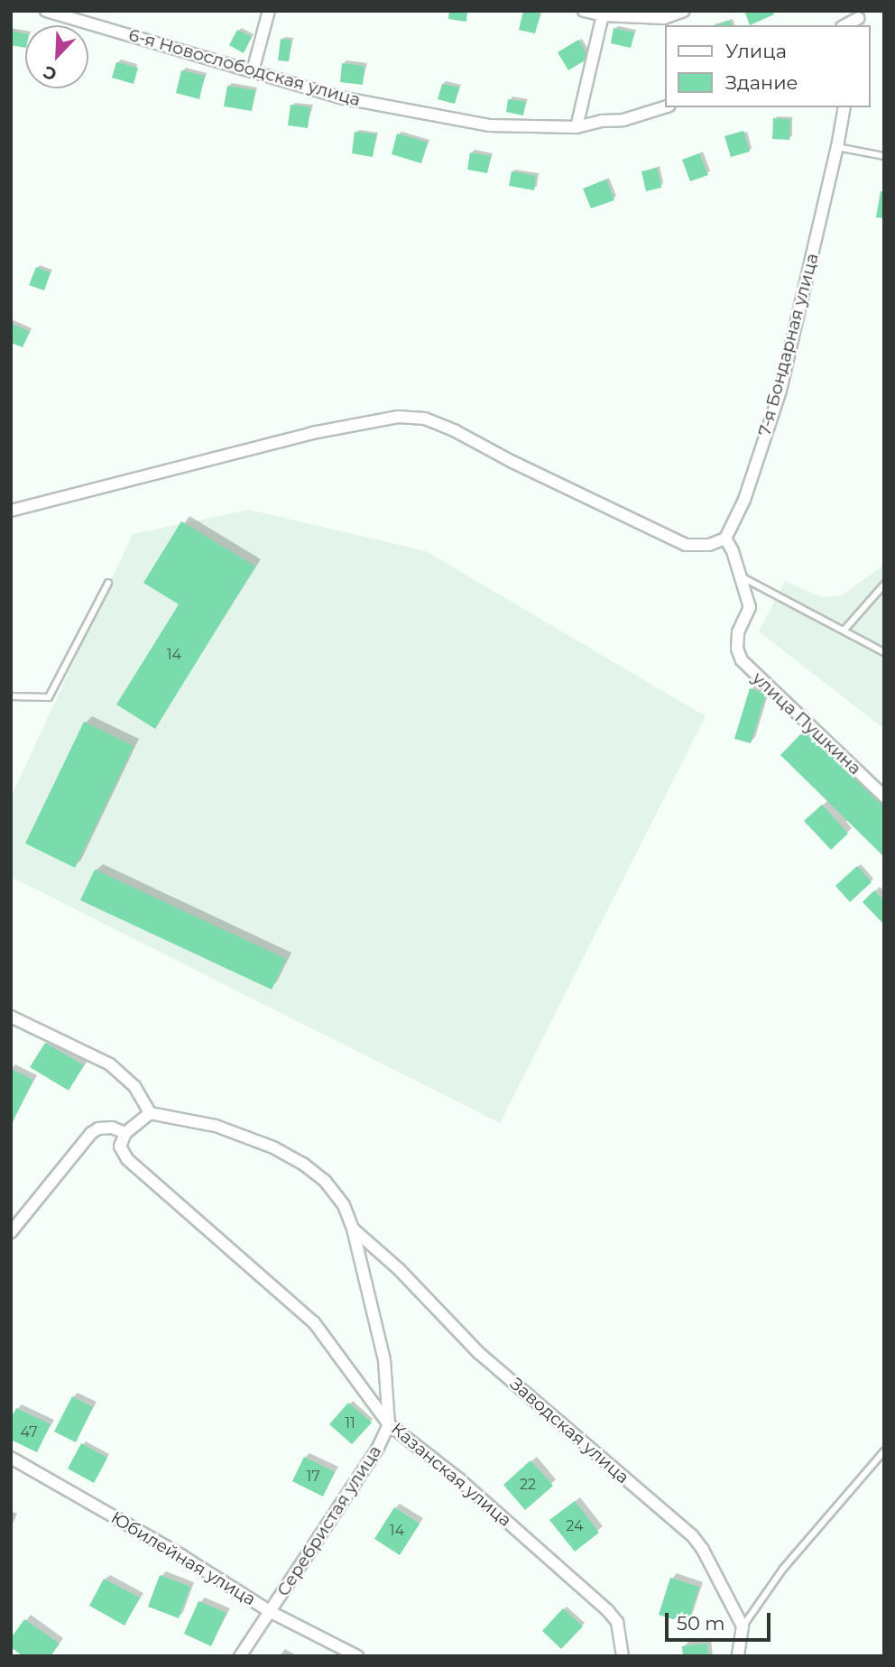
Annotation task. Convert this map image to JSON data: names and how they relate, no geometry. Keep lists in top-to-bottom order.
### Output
{
  "streets": {
    "street": [
      "6-я Новослободская улица",
      "7-я Бондарная улица",
      "улица Пушкина",
      "Заводская улица",
      "Казанская улица",
      "Серебристая улица",
      "Юбилейная улица"
    ]
  },
  "crossings": [
    ["7-я Бондарная улица", "улица Пушкина"],
    ["Заводская улица", "Серебристая улица"],
    ["Казанская улица", "Серебристая улица"],
    ["Серебристая улица", "Юбилейная улица"]
  ],
  "house_numbers": [
    "14",
    "11",
    "47",
    "17",
    "22",
    "24",
    "14"
  ],
  "legend": ["Улица", "Здание"],
  "scale_bar": "50 m",
  "north": "bottom left"
}
